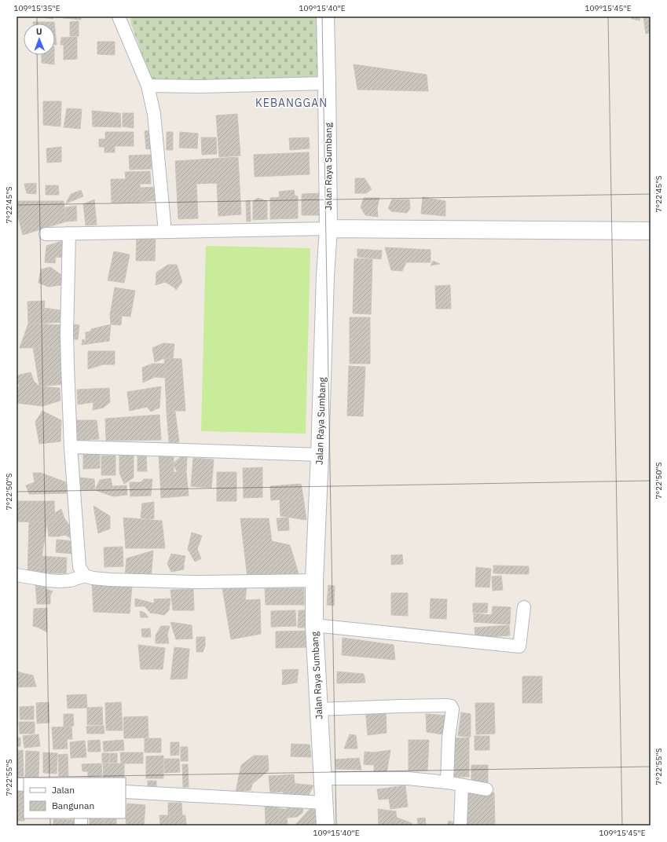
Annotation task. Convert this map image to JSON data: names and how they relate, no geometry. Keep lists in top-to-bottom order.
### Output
{
  "streets": {
    "street": ["Jalan Raya Sumbang"]
  },
  "districts": ["KEBANGGAN"],
  "legend": ["Jalan", "Bangunan"],
  "north": "top",
  "coordinates": [
    "109°15'35\"E",
    "109°15'40\"E",
    "109°15'45\"E",
    "7°22'45\"S",
    "7°22'50\"S",
    "7°22'55\"S"
  ]
}
